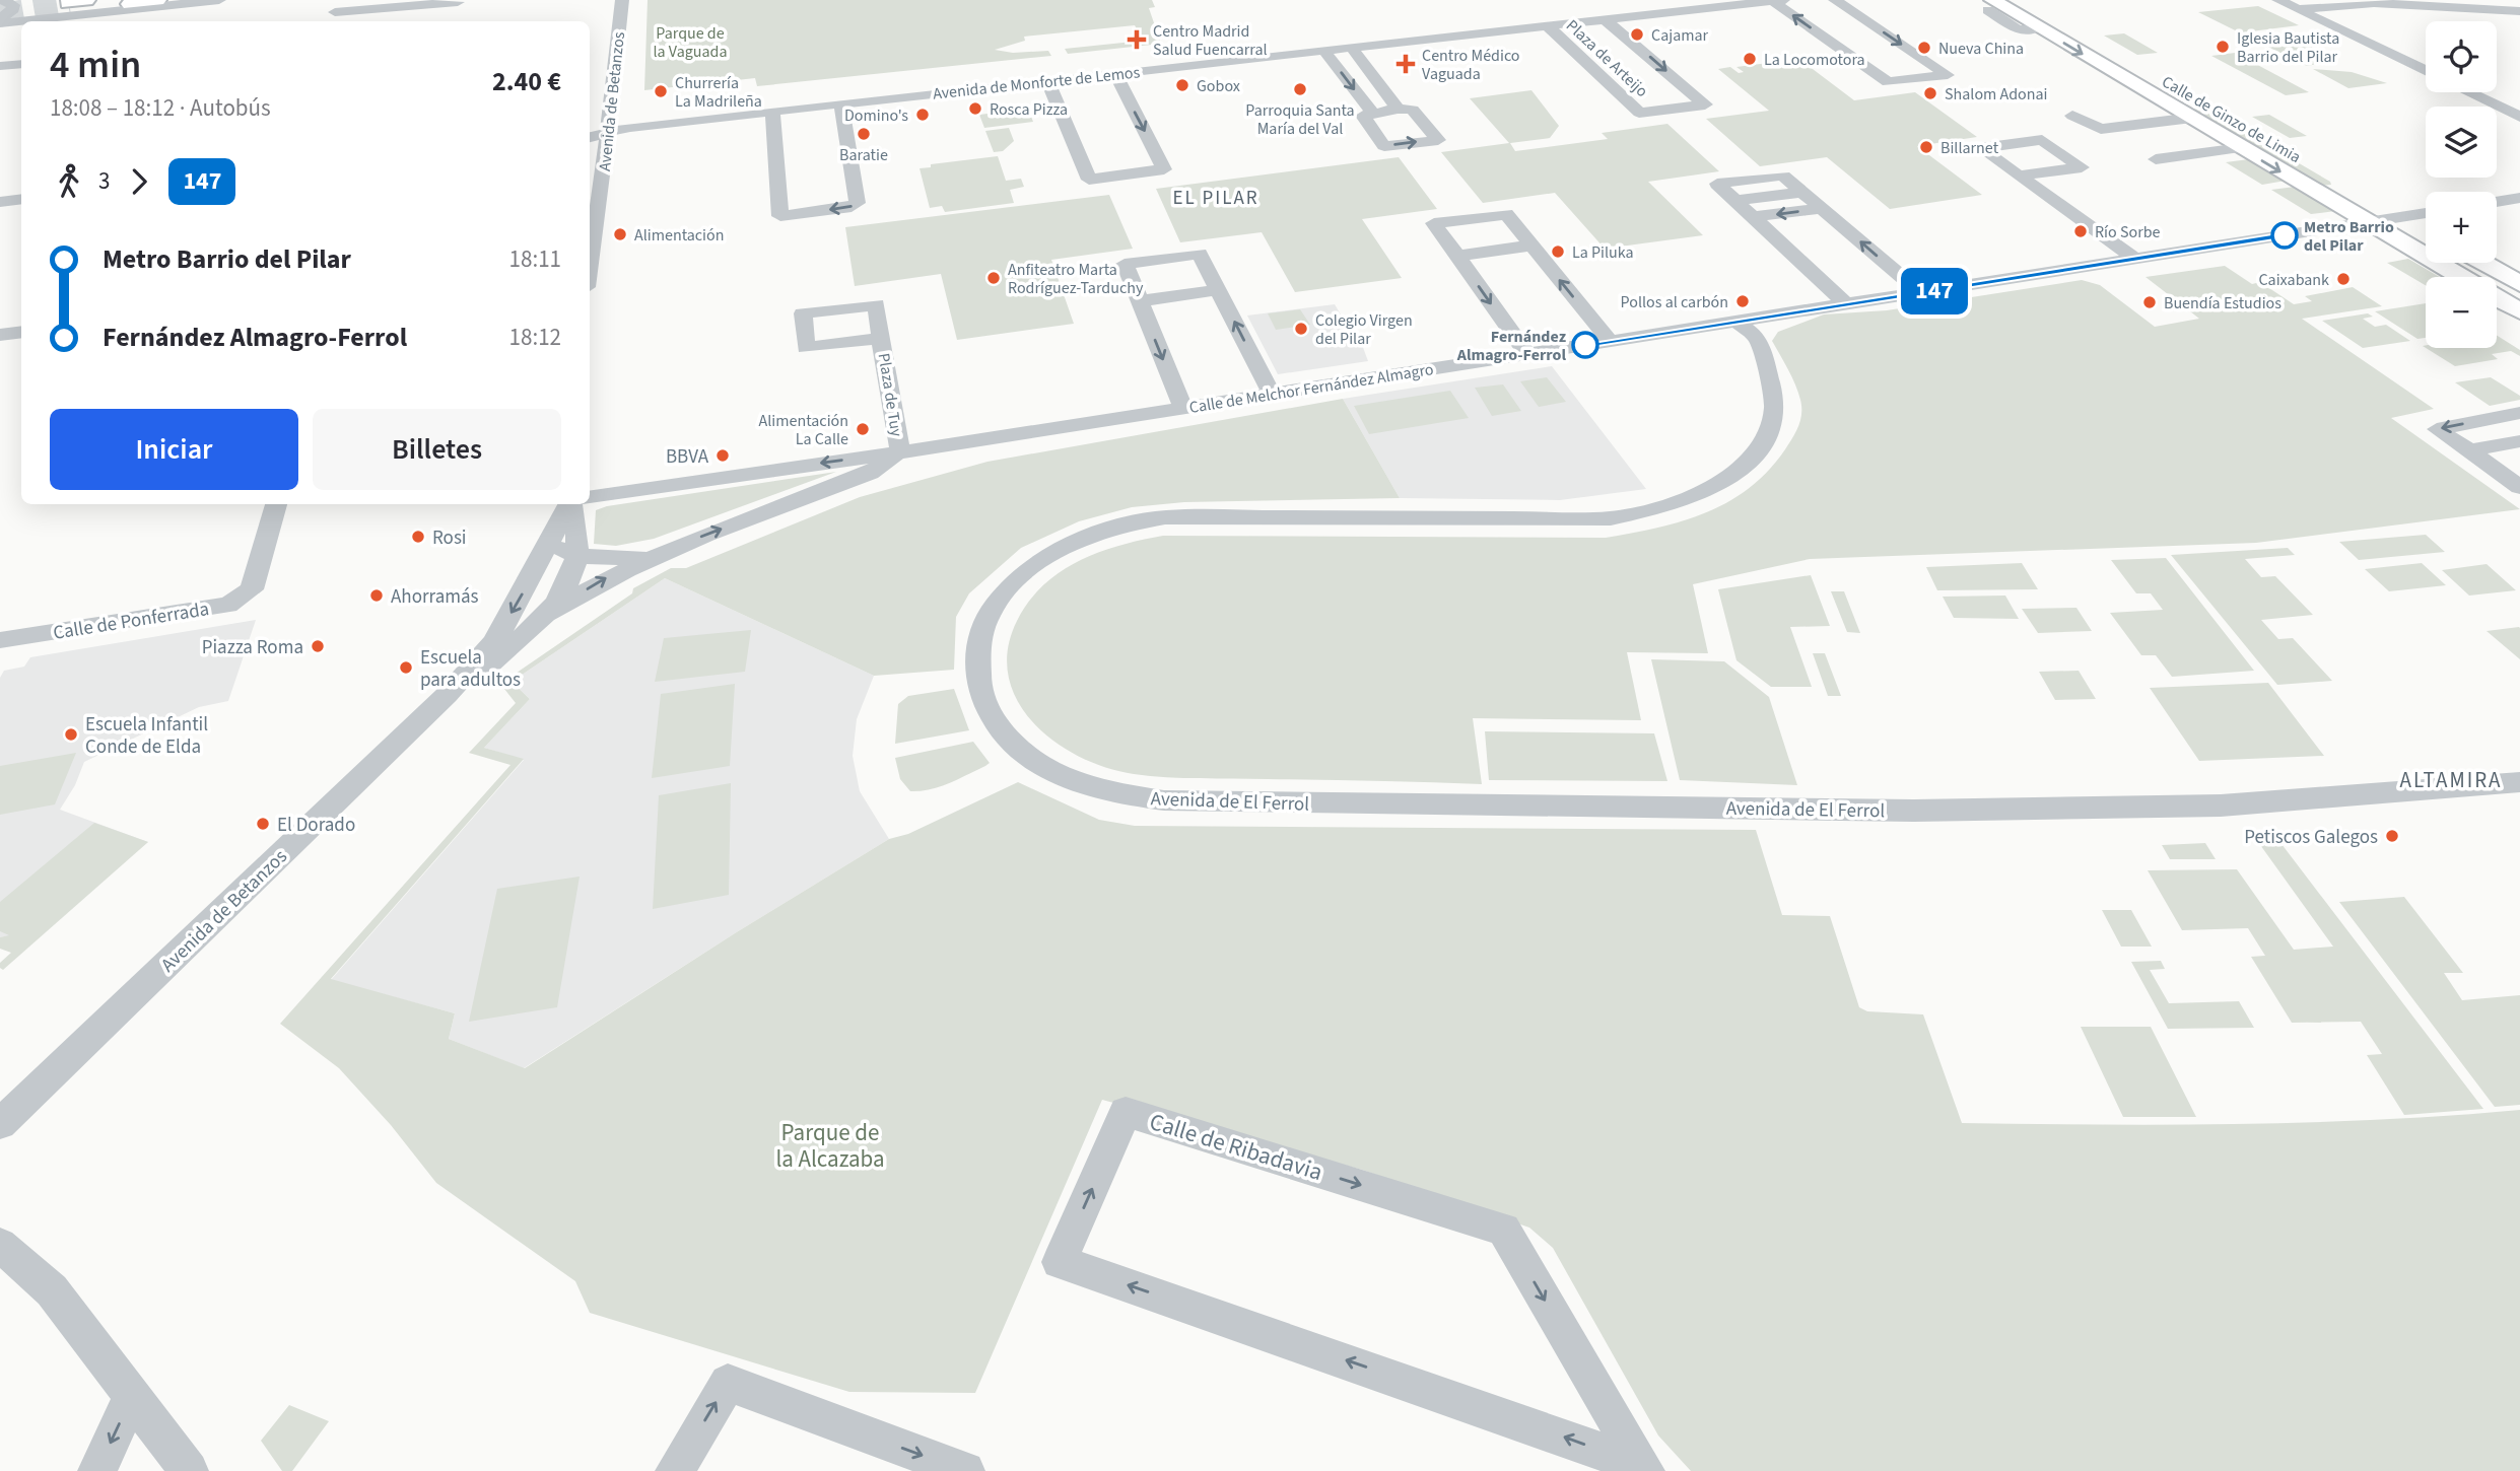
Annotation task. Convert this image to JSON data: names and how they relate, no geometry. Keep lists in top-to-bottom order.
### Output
{
  "streets": {
    "main road": ["Calle de Ginzo de Limia"],
    "street": [
      "Plaza de Arteijo",
      "Avenida de Monforte de Lemos",
      "Avenida de Betanzos",
      "Calle de Melchor Fernández Almagro",
      "Plaza de Tuy",
      "Calle de Ponferrada",
      "Avenida de El Ferrol",
      "Calle de Ribadavia"
    ]
  },
  "crossings": [
    ["Plaza de Arteijo", "Avenida de Monforte de Lemos"],
    ["Avenida de Monforte de Lemos", "Avenida de Betanzos"],
    ["Avenida de Betanzos", "Calle de Melchor Fernández Almagro"],
    ["Calle de Ginzo de Limia", "Calle de Melchor Fernández Almagro"],
    ["Calle de Melchor Fernández Almagro", "Plaza de Tuy"],
    ["Calle de Melchor Fernández Almagro", "Avenida de El Ferrol"]
  ],
  "districts": ["EL PILAR", "ALTAMIRA"],
  "parks": ["Parque de la Vaguada", "Parque de la Alcazaba"],
  "places": {
    "other": [
      "Cajamar",
      "Iglesia Bautista Barrio del Pilar",
      "Nueva China",
      "La Locomotora",
      "Gobox",
      "Parroquia Santa María del Val",
      "Churrería La Madrileña",
      "Shalom Adonai",
      "Rosca Pizza",
      "Domino's",
      "Baratie",
      "Billarnet",
      "Río Sorbe",
      "Alimentación",
      "Metro Barrio del Pilar",
      "La Piluka",
      "Anfiteatro Marta Rodríguez-Tarduchy",
      "Caixabank",
      "Pollos al carbón",
      "Buendía Estudios",
      "Colegio Virgen del Pilar",
      "Fernández Almagro-Ferrol",
      "Alimentación La Calle",
      "BBVA",
      "Rosi",
      "Ahorramás",
      "Piazza Roma",
      "Escuela para adultos",
      "Escuela Infantil Conde de Elda",
      "El Dorado",
      "Petiscos Galegos"
    ],
    "health": ["Centro Madrid Salud Fuencarral", "Centro Médico Vaguada"]
  },
  "lines": ["bus line 147"],
  "page": {
    "on_map": "147",
    "map_buttons": ["+", "−"],
    "heading": ["4 min", "18:08 – 18:12 · Autobús", "2.40 €"],
    "legs": ["3", "147"],
    "list": [
      {
        "name": "Metro Barrio del Pilar",
        "value": "18:11"
      },
      {
        "name": "Fernández Almagro-Ferrol",
        "value": "18:12"
      }
    ],
    "buttons": ["Iniciar", "Billetes"]
  }
}
